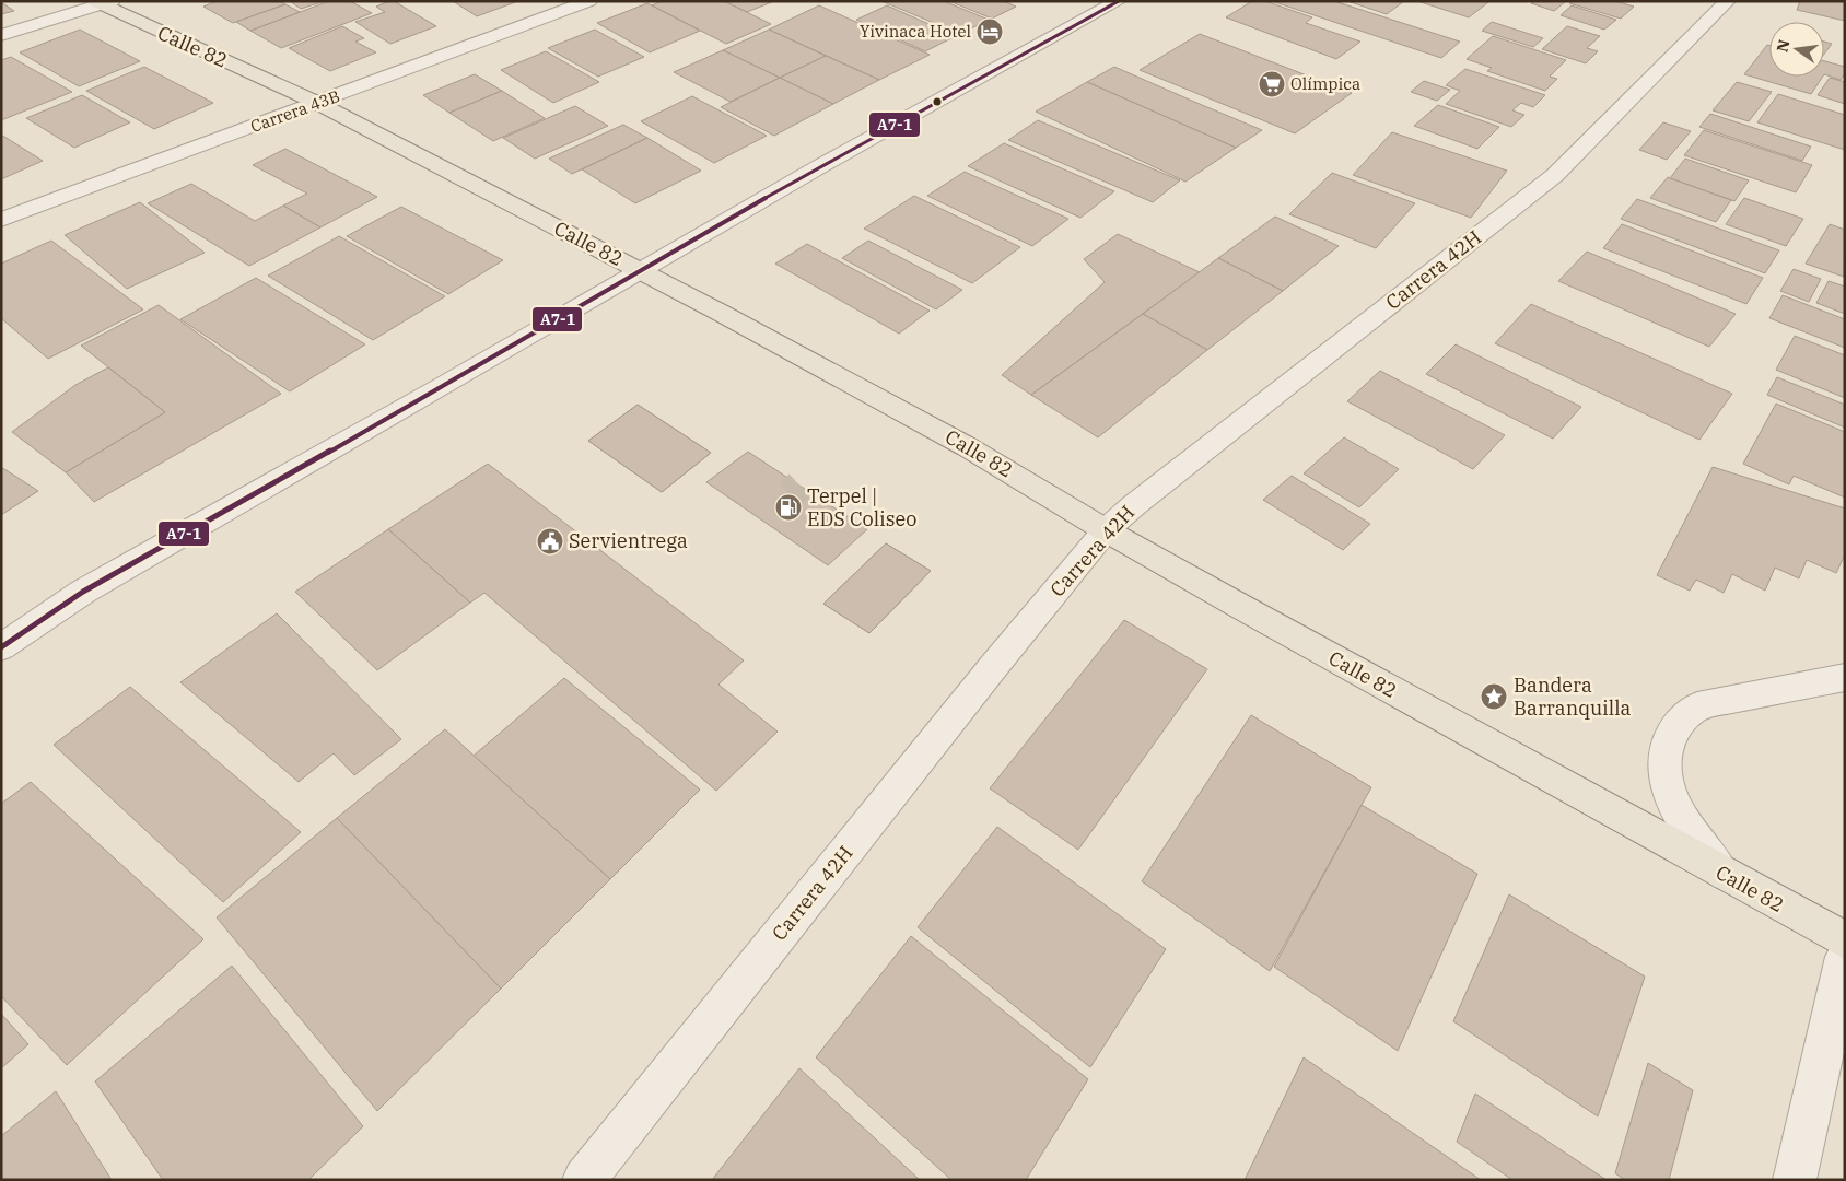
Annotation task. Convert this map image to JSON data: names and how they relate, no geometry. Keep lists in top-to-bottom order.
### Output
{
  "streets": {
    "main road": ["Calle 82"],
    "street": ["Carrera 43B", "Carrera 42H"]
  },
  "crossings": [
    ["Calle 82", "Carrera 43B"],
    ["Calle 82", "Carrera 42H"]
  ],
  "places": {
    "hotel": ["Yivinaca Hotel"],
    "supermarket": ["Olímpica"],
    "fuel station": ["Terpel | EDS Coliseo"],
    "public building": ["Servientrega"],
    "place": ["Bandera Barranquilla"]
  },
  "lines": ["transit line A7-1"],
  "north": "left"
}
